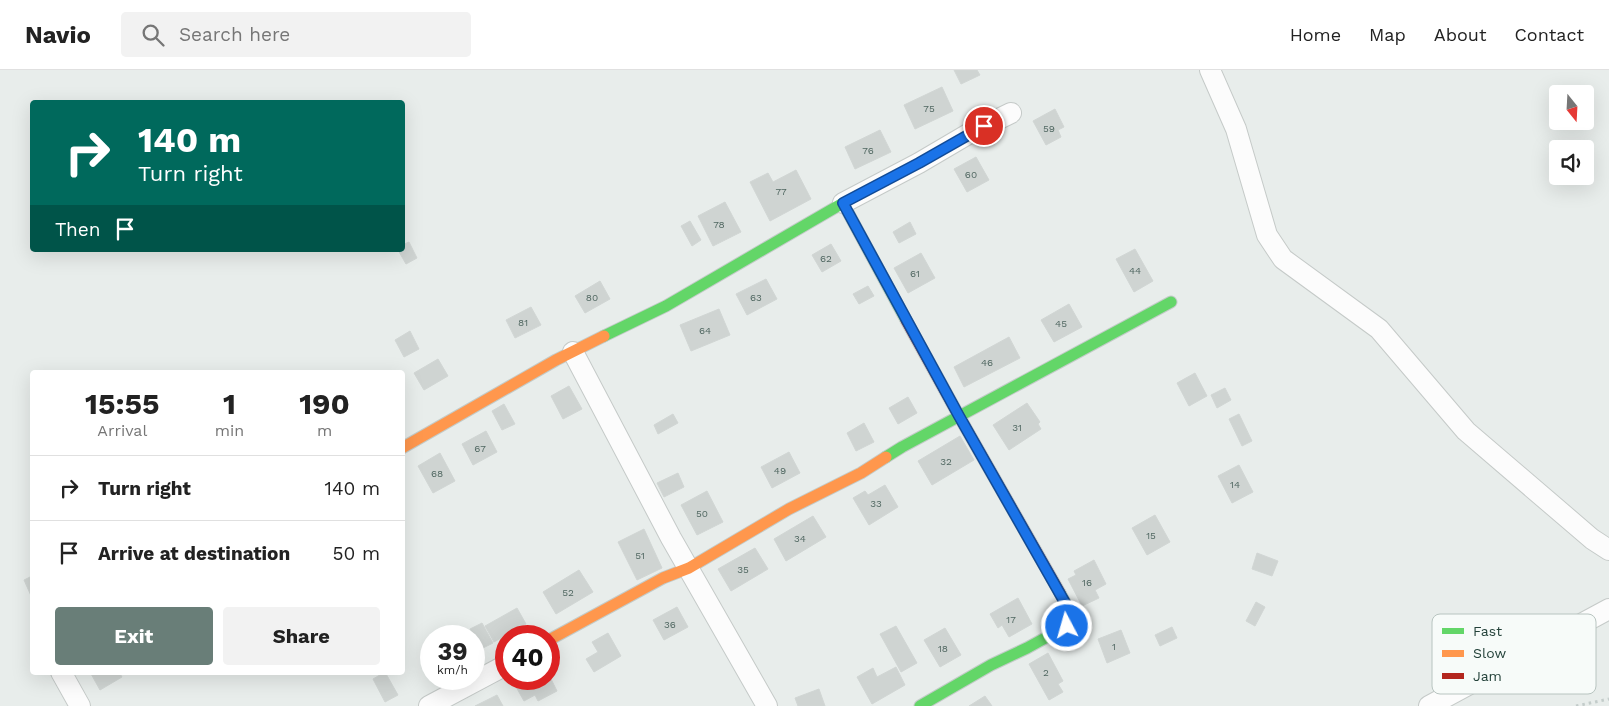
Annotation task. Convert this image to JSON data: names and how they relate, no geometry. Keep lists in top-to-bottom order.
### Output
{
  "house_numbers": [
    "75",
    "59",
    "76",
    "60",
    "77",
    "78",
    "62",
    "44",
    "61",
    "80",
    "63",
    "81",
    "45",
    "64",
    "46",
    "31",
    "67",
    "32",
    "49",
    "68",
    "14",
    "33",
    "50",
    "15",
    "34",
    "51",
    "35",
    "16",
    "52",
    "17",
    "36",
    "1",
    "18",
    "2"
  ],
  "legend": ["Fast", "Slow", "Jam"],
  "north": "bottom",
  "page": {
    "header": "Navio",
    "search": "Search here",
    "nav": [
      "Home",
      "Map",
      "About",
      "Contact"
    ],
    "turn": ["140 m", "Turn right"],
    "then": "Then",
    "eta": [
      "15:55",
      "Arrival",
      "1",
      "min",
      "190",
      "m"
    ],
    "list": [
      {
        "name": "Turn right",
        "value": "140 m"
      },
      {
        "name": "Arrive at destination",
        "value": "50 m"
      }
    ],
    "buttons": ["Exit", "Share"],
    "speed": "39 km/h",
    "limit": "40"
  }
}
